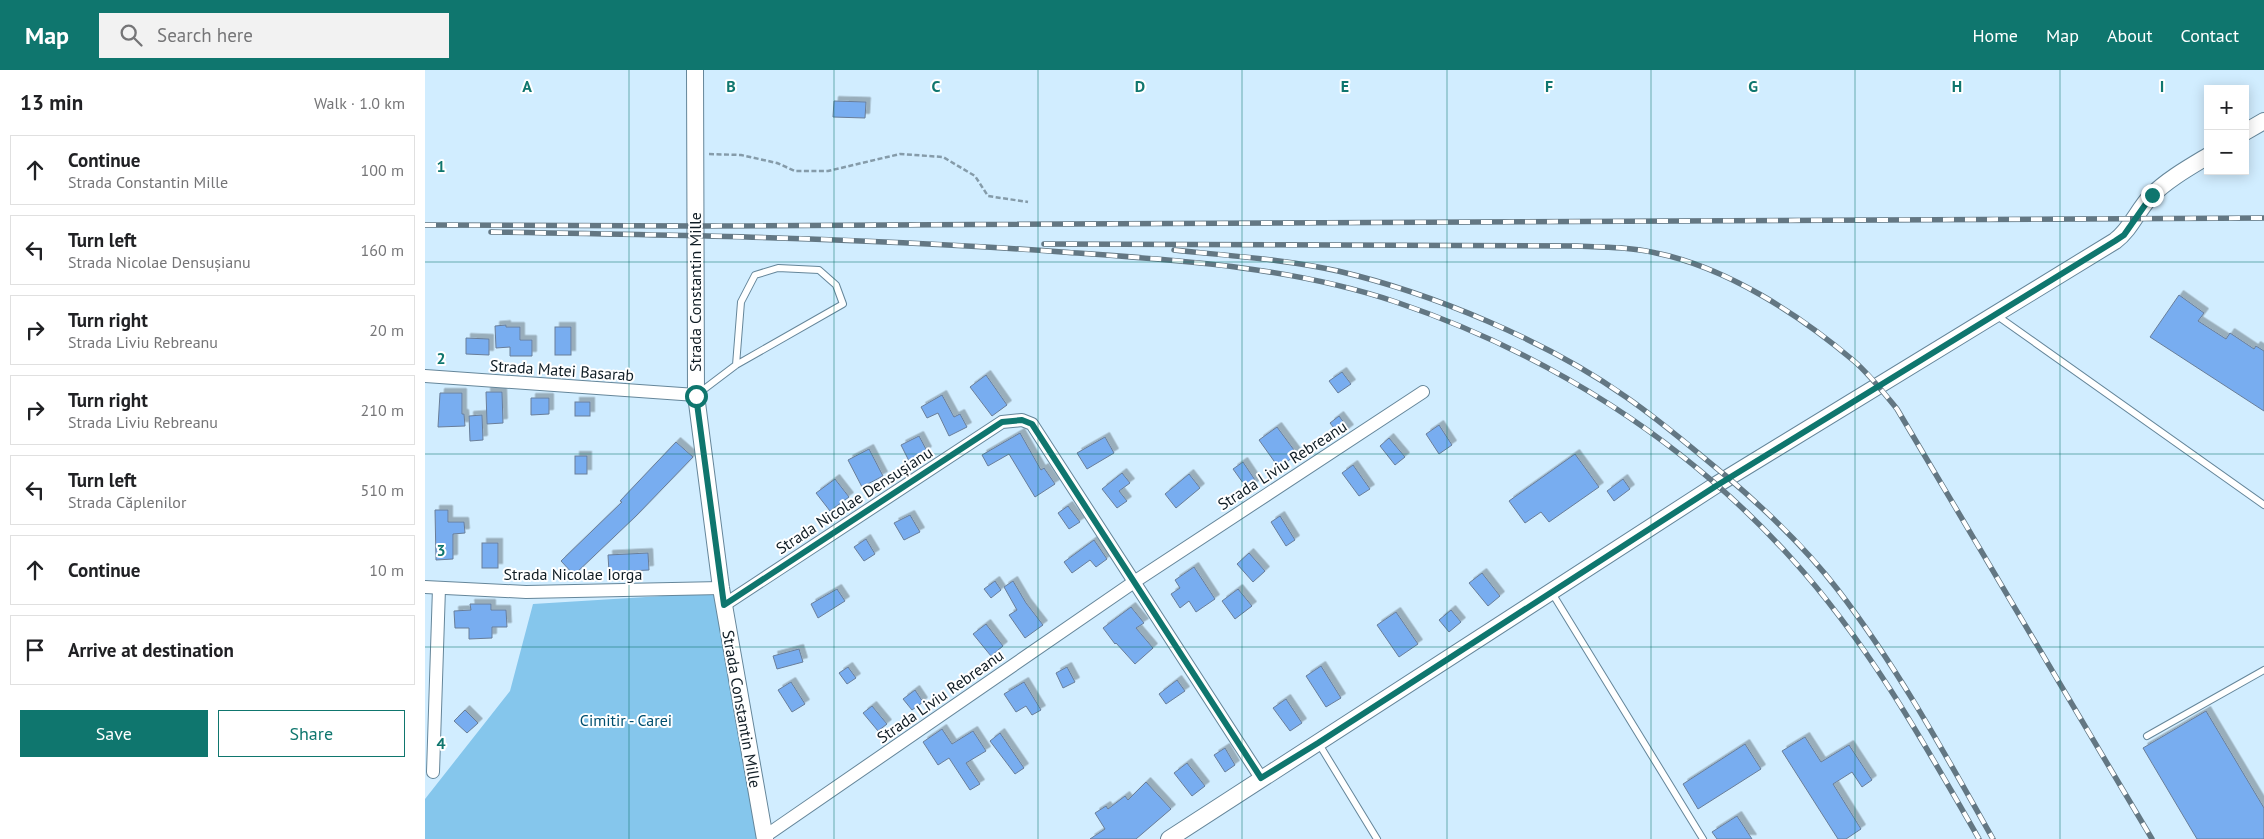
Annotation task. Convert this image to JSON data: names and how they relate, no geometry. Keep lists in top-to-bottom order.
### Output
{
  "streets": {
    "street": [
      "Strada Constantin Mille",
      "Strada Matei Basarab",
      "Strada Liviu Rebreanu",
      "Strada Nicolae Densușianu",
      "Strada Nicolae Iorga"
    ]
  },
  "crossings": [
    ["Strada Constantin Mille", "Strada Matei Basarab"],
    ["Strada Constantin Mille", "Strada Liviu Rebreanu"],
    ["Strada Constantin Mille", "Strada Nicolae Densușianu"],
    ["Strada Constantin Mille", "Strada Nicolae Iorga"],
    ["Strada Liviu Rebreanu", "Strada Nicolae Densușianu"]
  ],
  "parks": ["Cimitir - Carei"],
  "page": {
    "header": "Map",
    "search": "Search here",
    "nav": [
      "Home",
      "Map",
      "About",
      "Contact"
    ],
    "heading": ["13 min", "Walk · 1.0 km"],
    "map_buttons": ["+", "−"],
    "list": [
      ["Continue", "Strada Constantin Mille", "100 m"],
      ["Turn left", "Strada Nicolae Densușianu", "160 m"],
      ["Turn right", "Strada Liviu Rebreanu", "20 m"],
      ["Turn right", "Strada Liviu Rebreanu", "210 m"],
      ["Turn left", "Strada Căplenilor", "510 m"],
      ["Continue", "10 m"],
      "Arrive at destination"
    ],
    "buttons": ["Save", "Share"]
  },
  "grid": {
    "columns": [
      "A",
      "B",
      "C",
      "D",
      "E",
      "F",
      "G",
      "H",
      "I"
    ],
    "rows": [
      "1",
      "2",
      "3",
      "4"
    ]
  }
}
